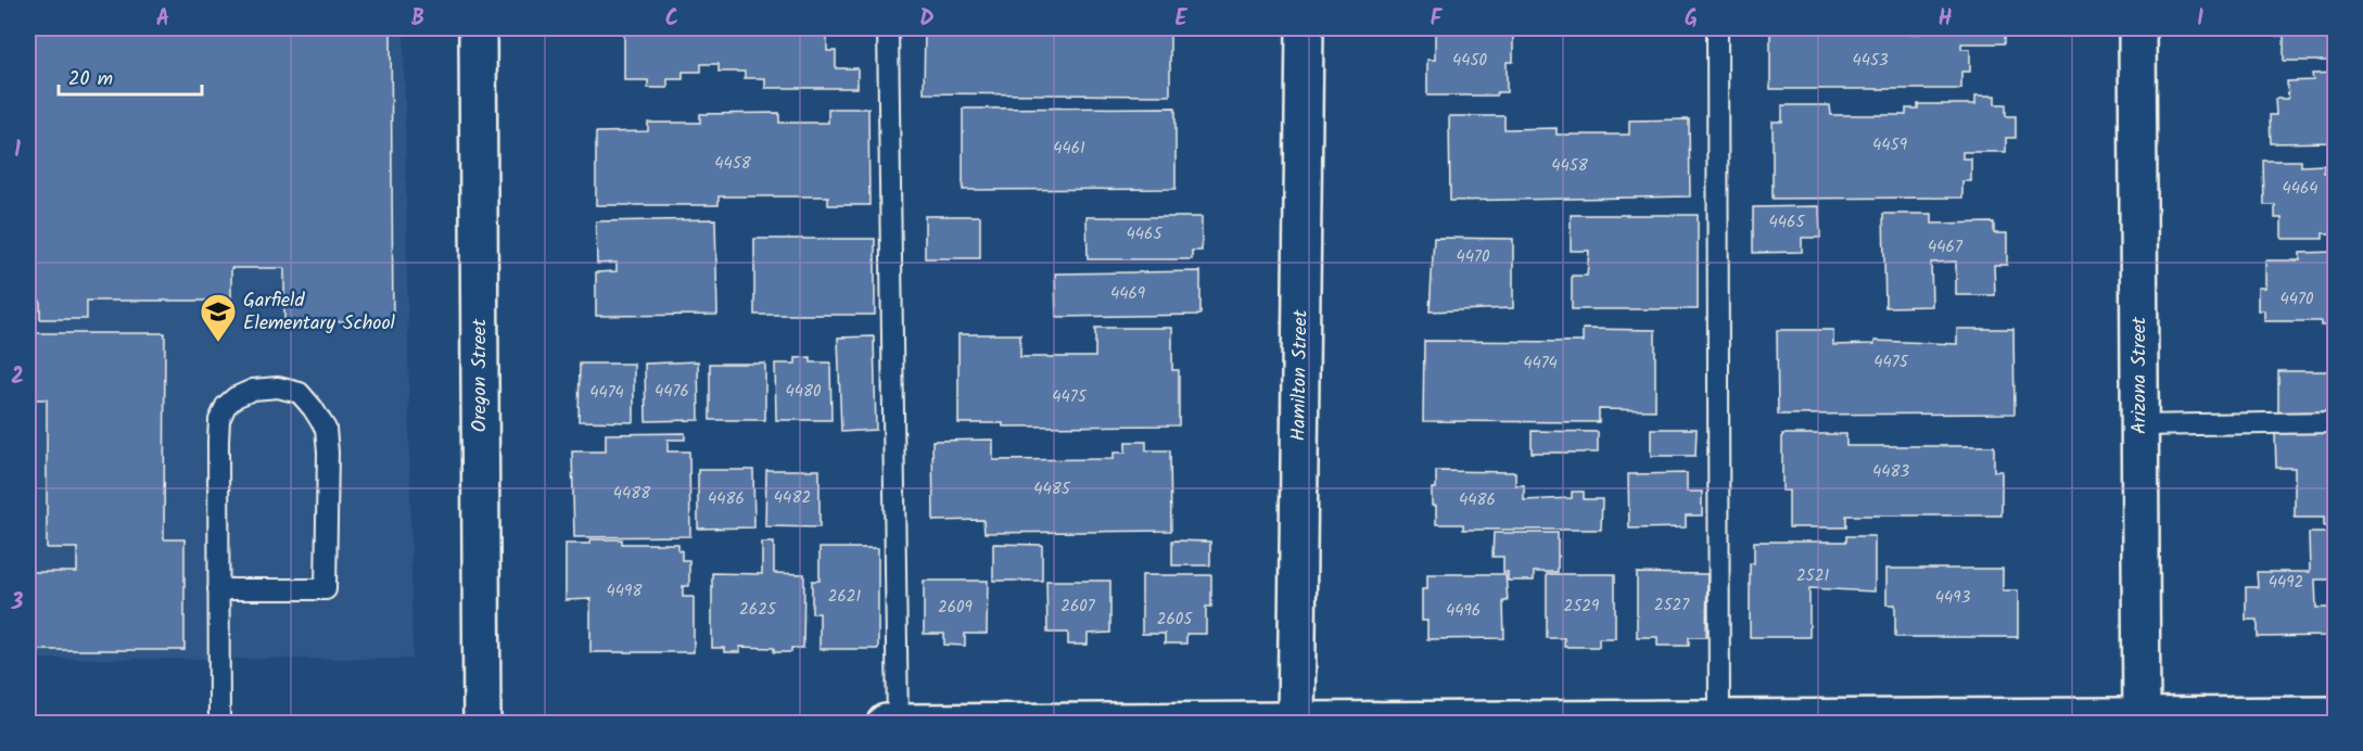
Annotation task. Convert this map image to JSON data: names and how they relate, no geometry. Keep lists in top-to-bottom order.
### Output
{
  "streets": {
    "street": ["Oregon Street", "Hamilton Street", "Arizona Street"]
  },
  "places": {
    "school or university": ["Garfield Elementary School"]
  },
  "house_numbers": [
    "4450",
    "4453",
    "4459",
    "4461",
    "4458",
    "4458",
    "4464",
    "4465",
    "4465",
    "4467",
    "4470",
    "4469",
    "4470",
    "4475",
    "4474",
    "4476",
    "4480",
    "4474",
    "4475",
    "4483",
    "4485",
    "4488",
    "4482",
    "4486",
    "4486",
    "2521",
    "4492",
    "4498",
    "2621",
    "4493",
    "2527",
    "2607",
    "2529",
    "2609",
    "2625",
    "4496",
    "2605"
  ],
  "scale_bar": "20 m",
  "grid": {
    "columns": [
      "A",
      "B",
      "C",
      "D",
      "E",
      "F",
      "G",
      "H",
      "I"
    ],
    "rows": ["1", "2", "3"]
  }
}
